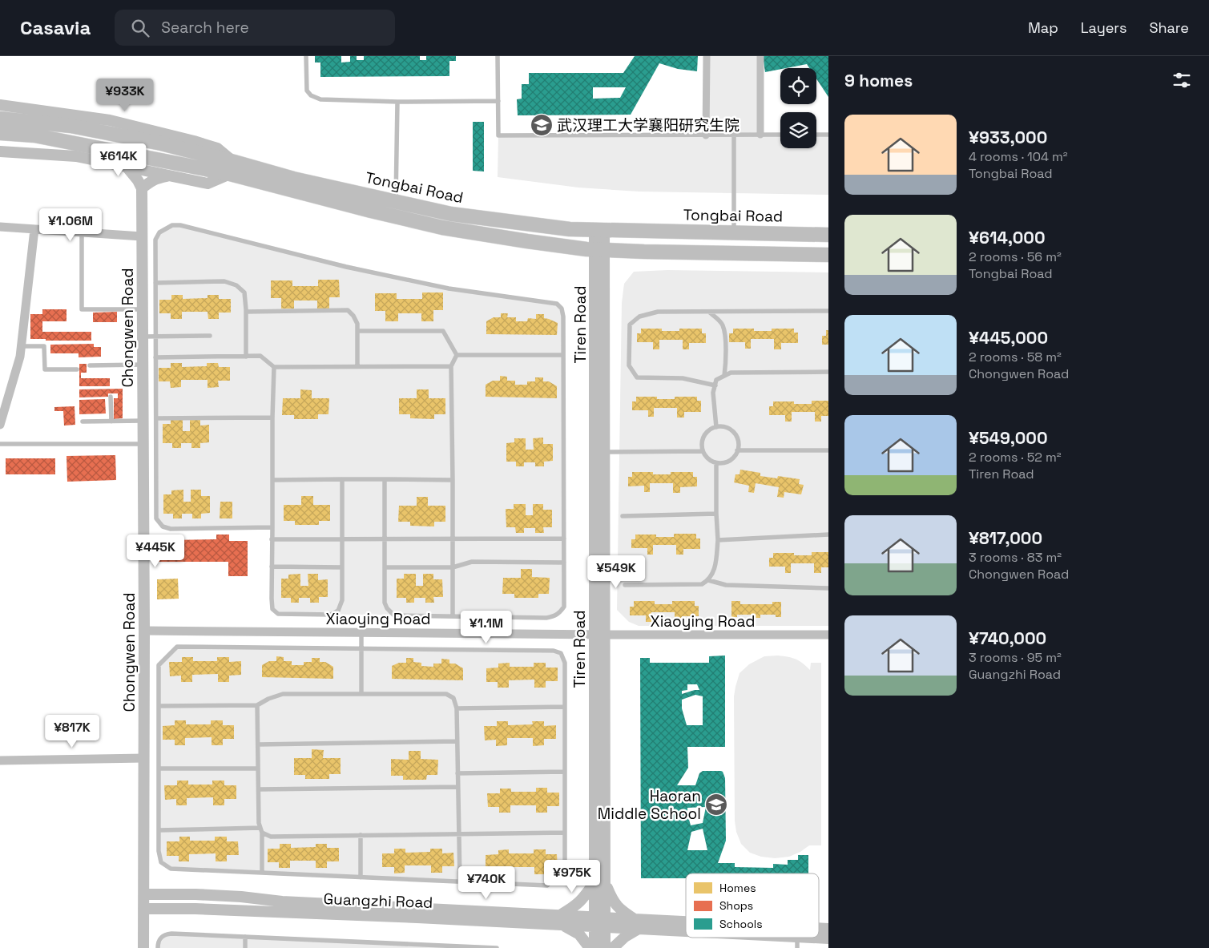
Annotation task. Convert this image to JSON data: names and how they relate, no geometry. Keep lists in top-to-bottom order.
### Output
{
  "streets": {
    "main road": ["Tongbai Road"],
    "street": [
      "Tiren Road",
      "Chongwen Road",
      "Xiaoying Road",
      "Guangzhi Road"
    ]
  },
  "crossings": [
    ["Tongbai Road", "Tiren Road"],
    ["Tiren Road", "Xiaoying Road"],
    ["Tiren Road", "Guangzhi Road"],
    ["Chongwen Road", "Xiaoying Road"],
    ["Chongwen Road", "Guangzhi Road"]
  ],
  "places": {
    "school or university": ["武汉理工大学襄阳研究生院", "Haoran Middle School"]
  },
  "legend": ["Homes", "Shops", "Schools"],
  "page": {
    "header": "Casavia",
    "search": "Search here",
    "nav": ["Map", "Layers", "Share"],
    "heading": "9 homes",
    "price": [
      "¥933K",
      "¥614K",
      "¥1.06M",
      "¥445K",
      "¥549K",
      "¥1.1M",
      "¥817K",
      "¥975K",
      "¥740K"
    ],
    "list": [
      {
        "name": "¥933,000",
        "note": "4 rooms · 104 m² · Tongbai Road"
      },
      {
        "name": "¥614,000",
        "note": "2 rooms · 56 m² · Tongbai Road"
      },
      {
        "name": "¥445,000",
        "note": "2 rooms · 58 m² · Chongwen Road"
      },
      {
        "name": "¥549,000",
        "note": "2 rooms · 52 m² · Tiren Road"
      },
      {
        "name": "¥817,000",
        "note": "3 rooms · 83 m² · Chongwen Road"
      },
      {
        "name": "¥740,000",
        "note": "3 rooms · 95 m² · Guangzhi Road"
      }
    ]
  }
}
